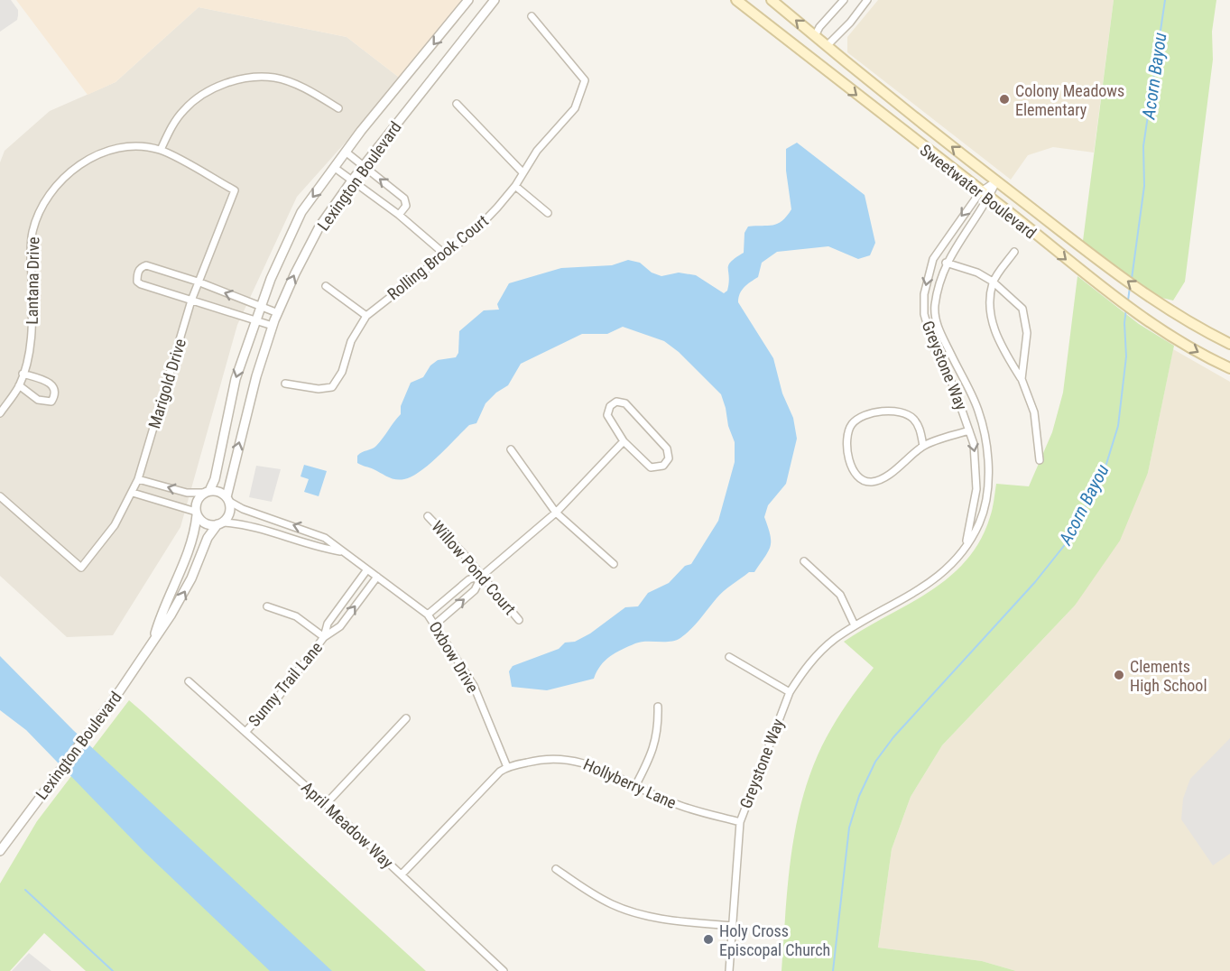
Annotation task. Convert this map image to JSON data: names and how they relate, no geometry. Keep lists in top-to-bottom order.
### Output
{
  "streets": {
    "main road": ["Sweetwater Boulevard"],
    "street": [
      "Lexington Boulevard",
      "Rolling Brook Court",
      "Lantana Drive",
      "Greystone Way",
      "Marigold Drive",
      "Willow Pond Court",
      "Oxbow Drive",
      "Sunny Trail Lane",
      "Hollyberry Lane",
      "April Meadow Way"
    ]
  },
  "crossings": [
    ["Lexington Boulevard", "Oxbow Drive"],
    ["Sweetwater Boulevard", "Greystone Way"],
    ["Lantana Drive", "Marigold Drive"],
    ["Greystone Way", "Hollyberry Lane"],
    ["Oxbow Drive", "Sunny Trail Lane"],
    ["Oxbow Drive", "Hollyberry Lane"],
    ["Sunny Trail Lane", "April Meadow Way"],
    ["Hollyberry Lane", "April Meadow Way"]
  ],
  "water": ["Acorn Bayou"],
  "places": ["Colony Meadows Elementary", "Clements High School", "Holy Cross Episcopal Church"]
}
